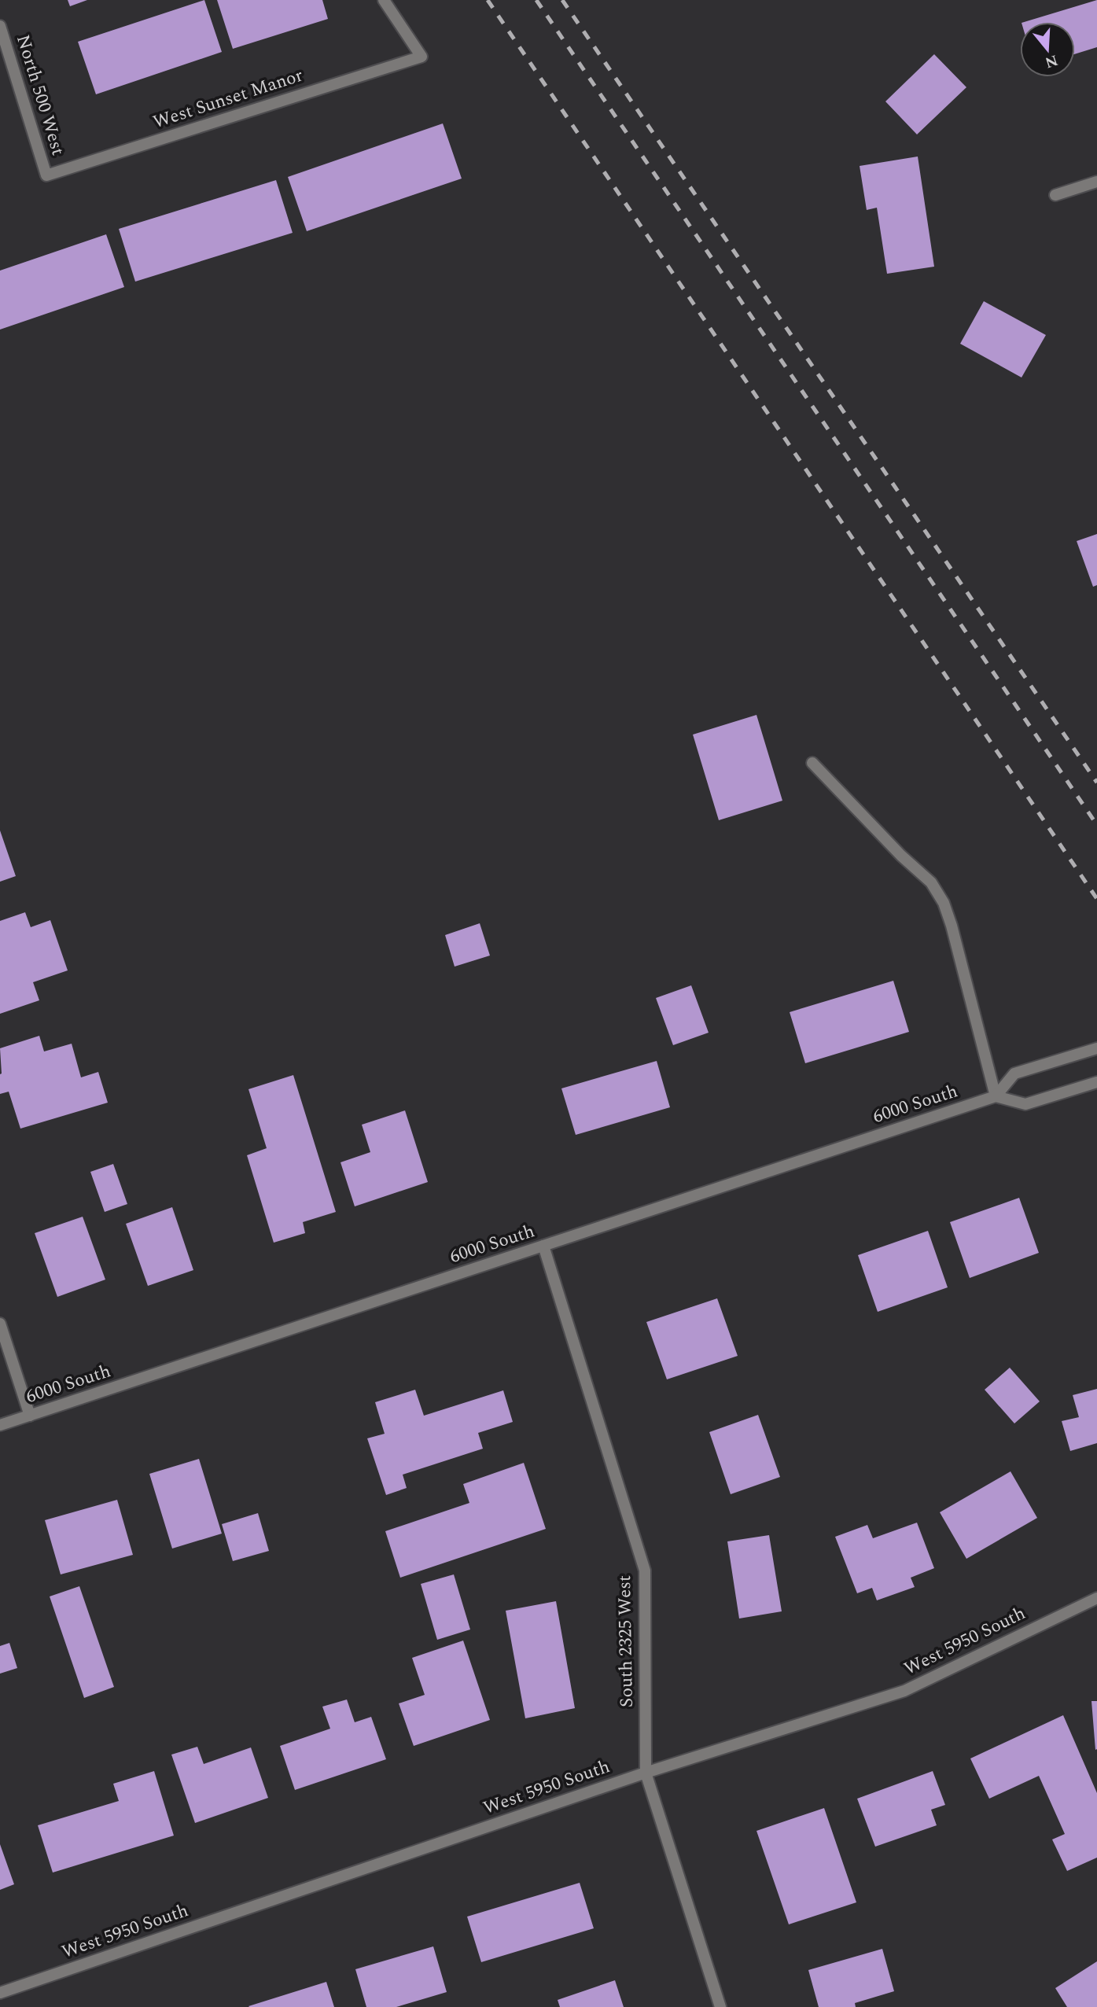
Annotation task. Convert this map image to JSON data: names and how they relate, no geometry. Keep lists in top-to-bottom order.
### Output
{
  "streets": {
    "street": [
      "North 500 West",
      "West Sunset Manor",
      "6000 South",
      "South 2325 West",
      "West 5950 South"
    ]
  },
  "crossings": [
    ["North 500 West", "West Sunset Manor"],
    ["6000 South", "South 2325 West"],
    ["South 2325 West", "West 5950 South"]
  ],
  "north": "bottom"
}
